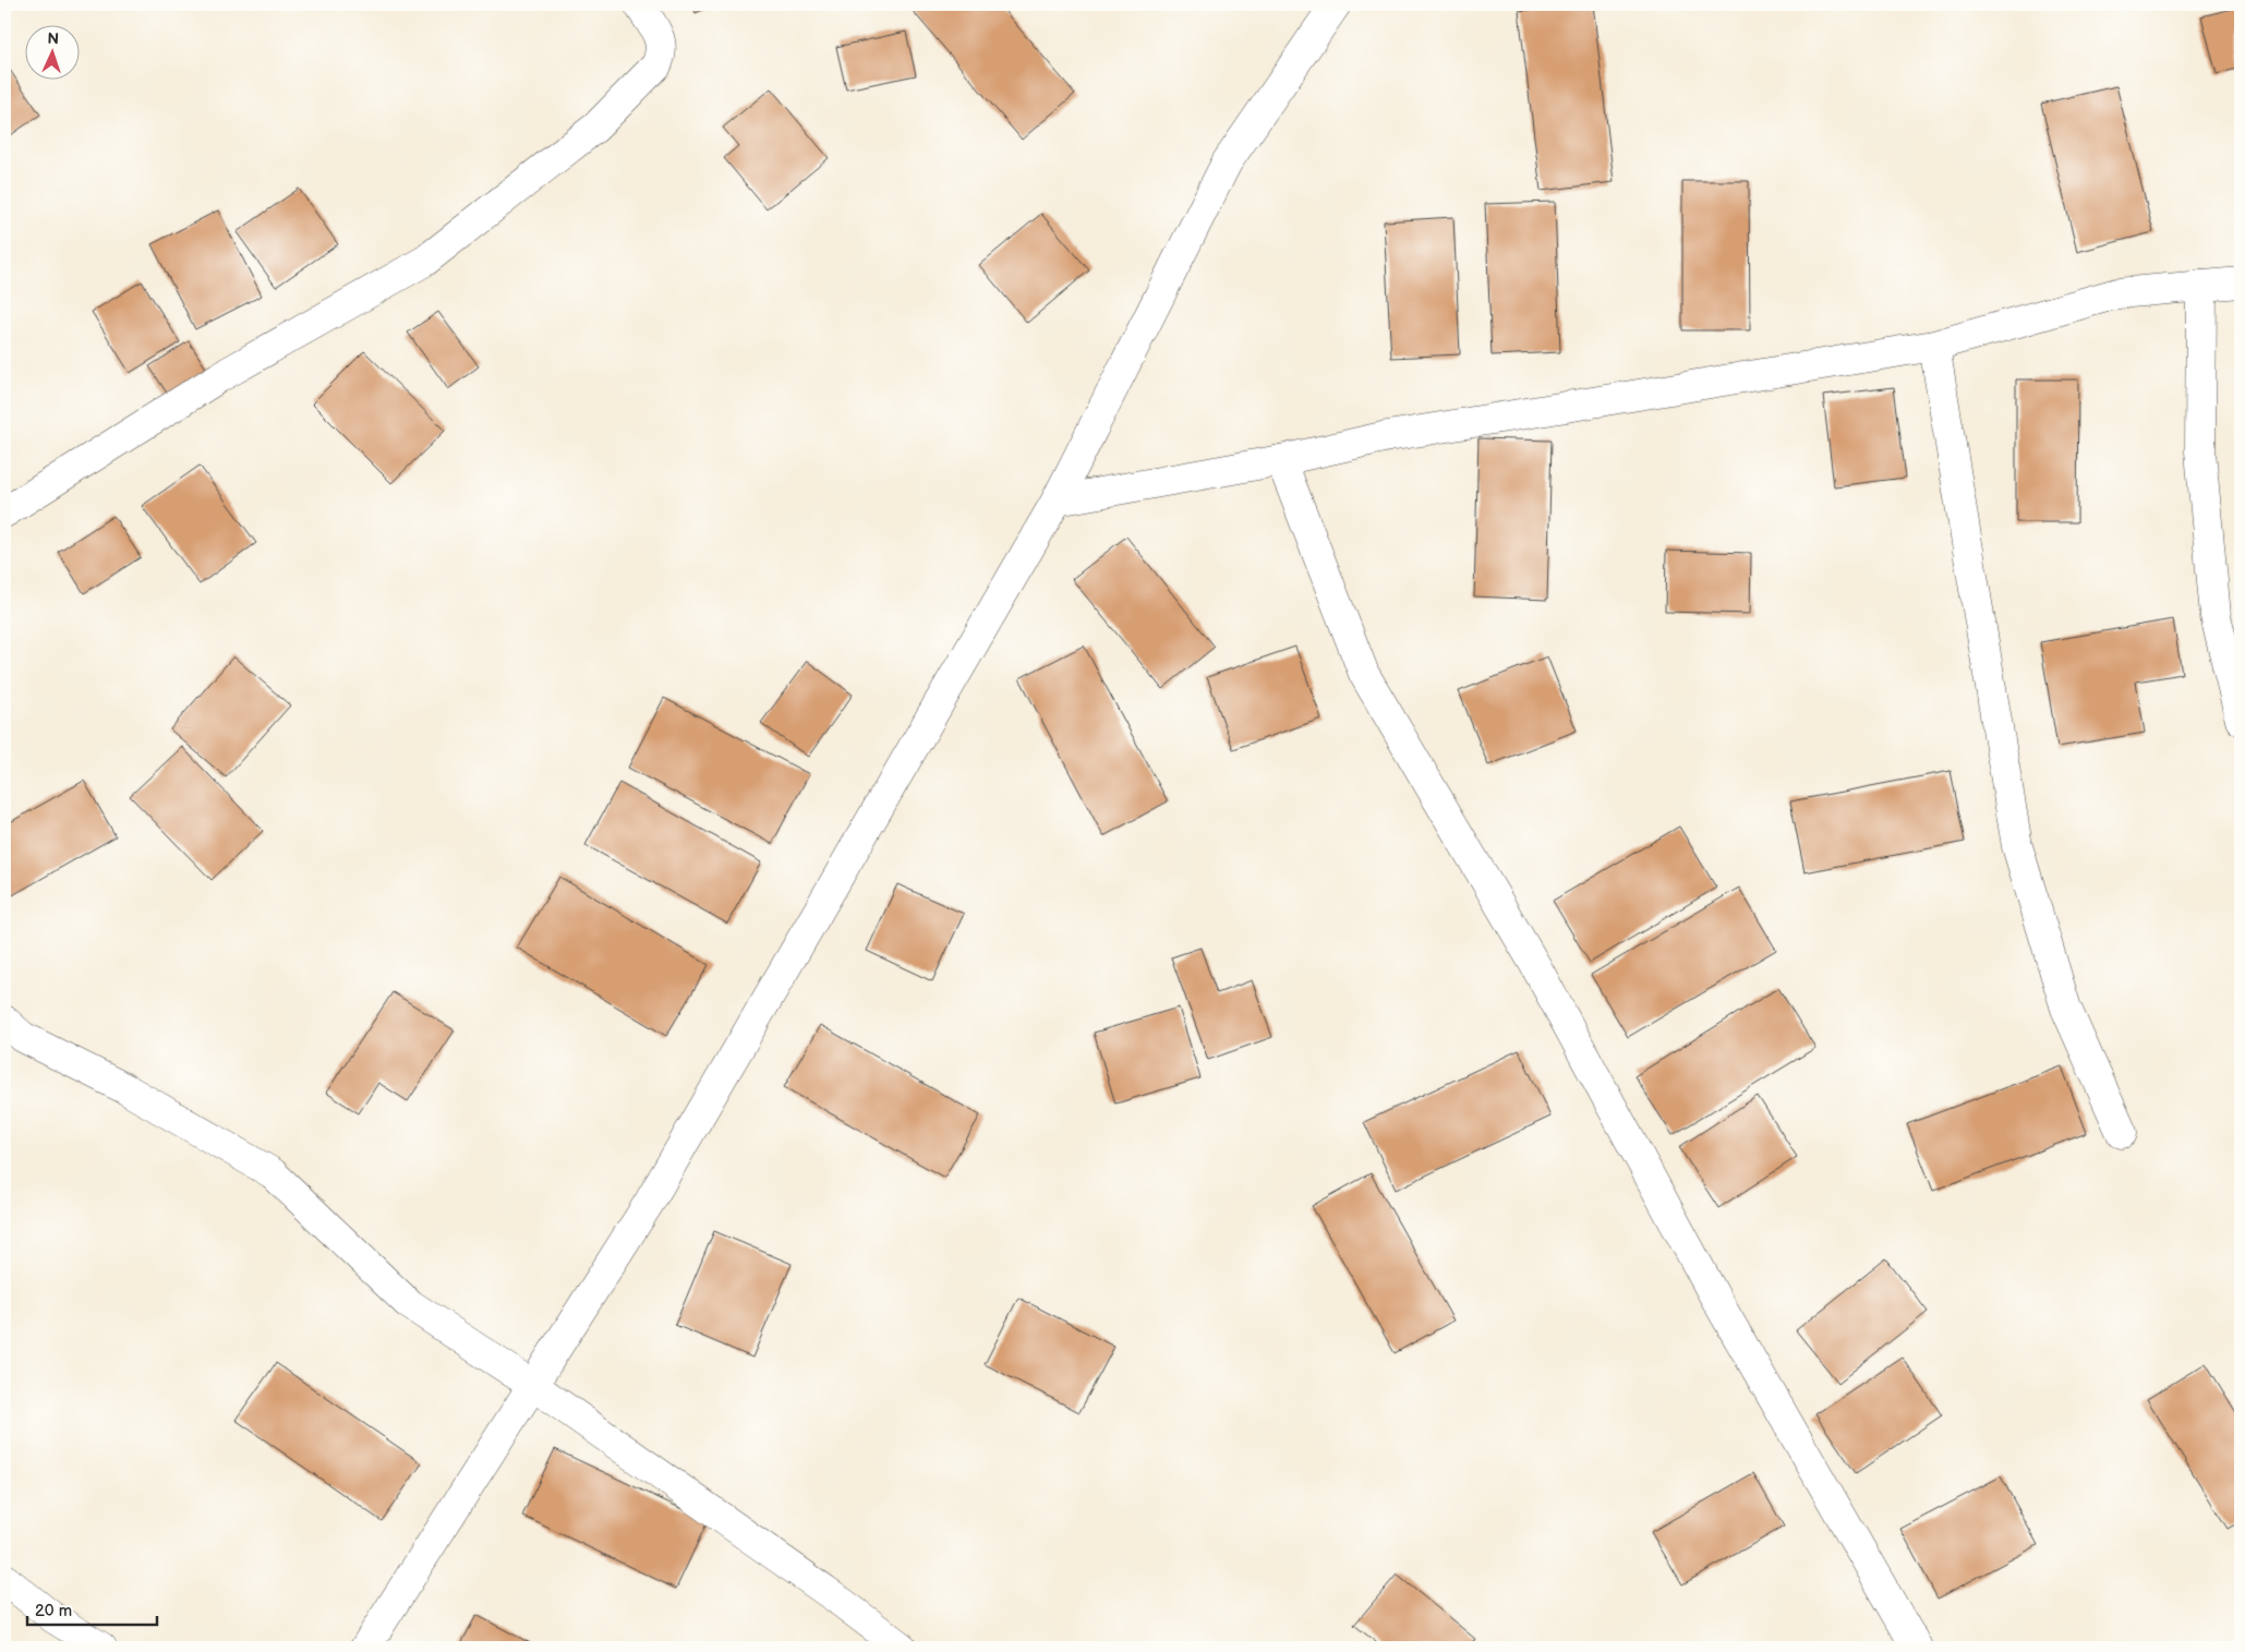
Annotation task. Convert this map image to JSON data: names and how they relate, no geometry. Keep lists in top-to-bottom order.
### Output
{
  "scale_bar": "20 m",
  "north": "top"
}
